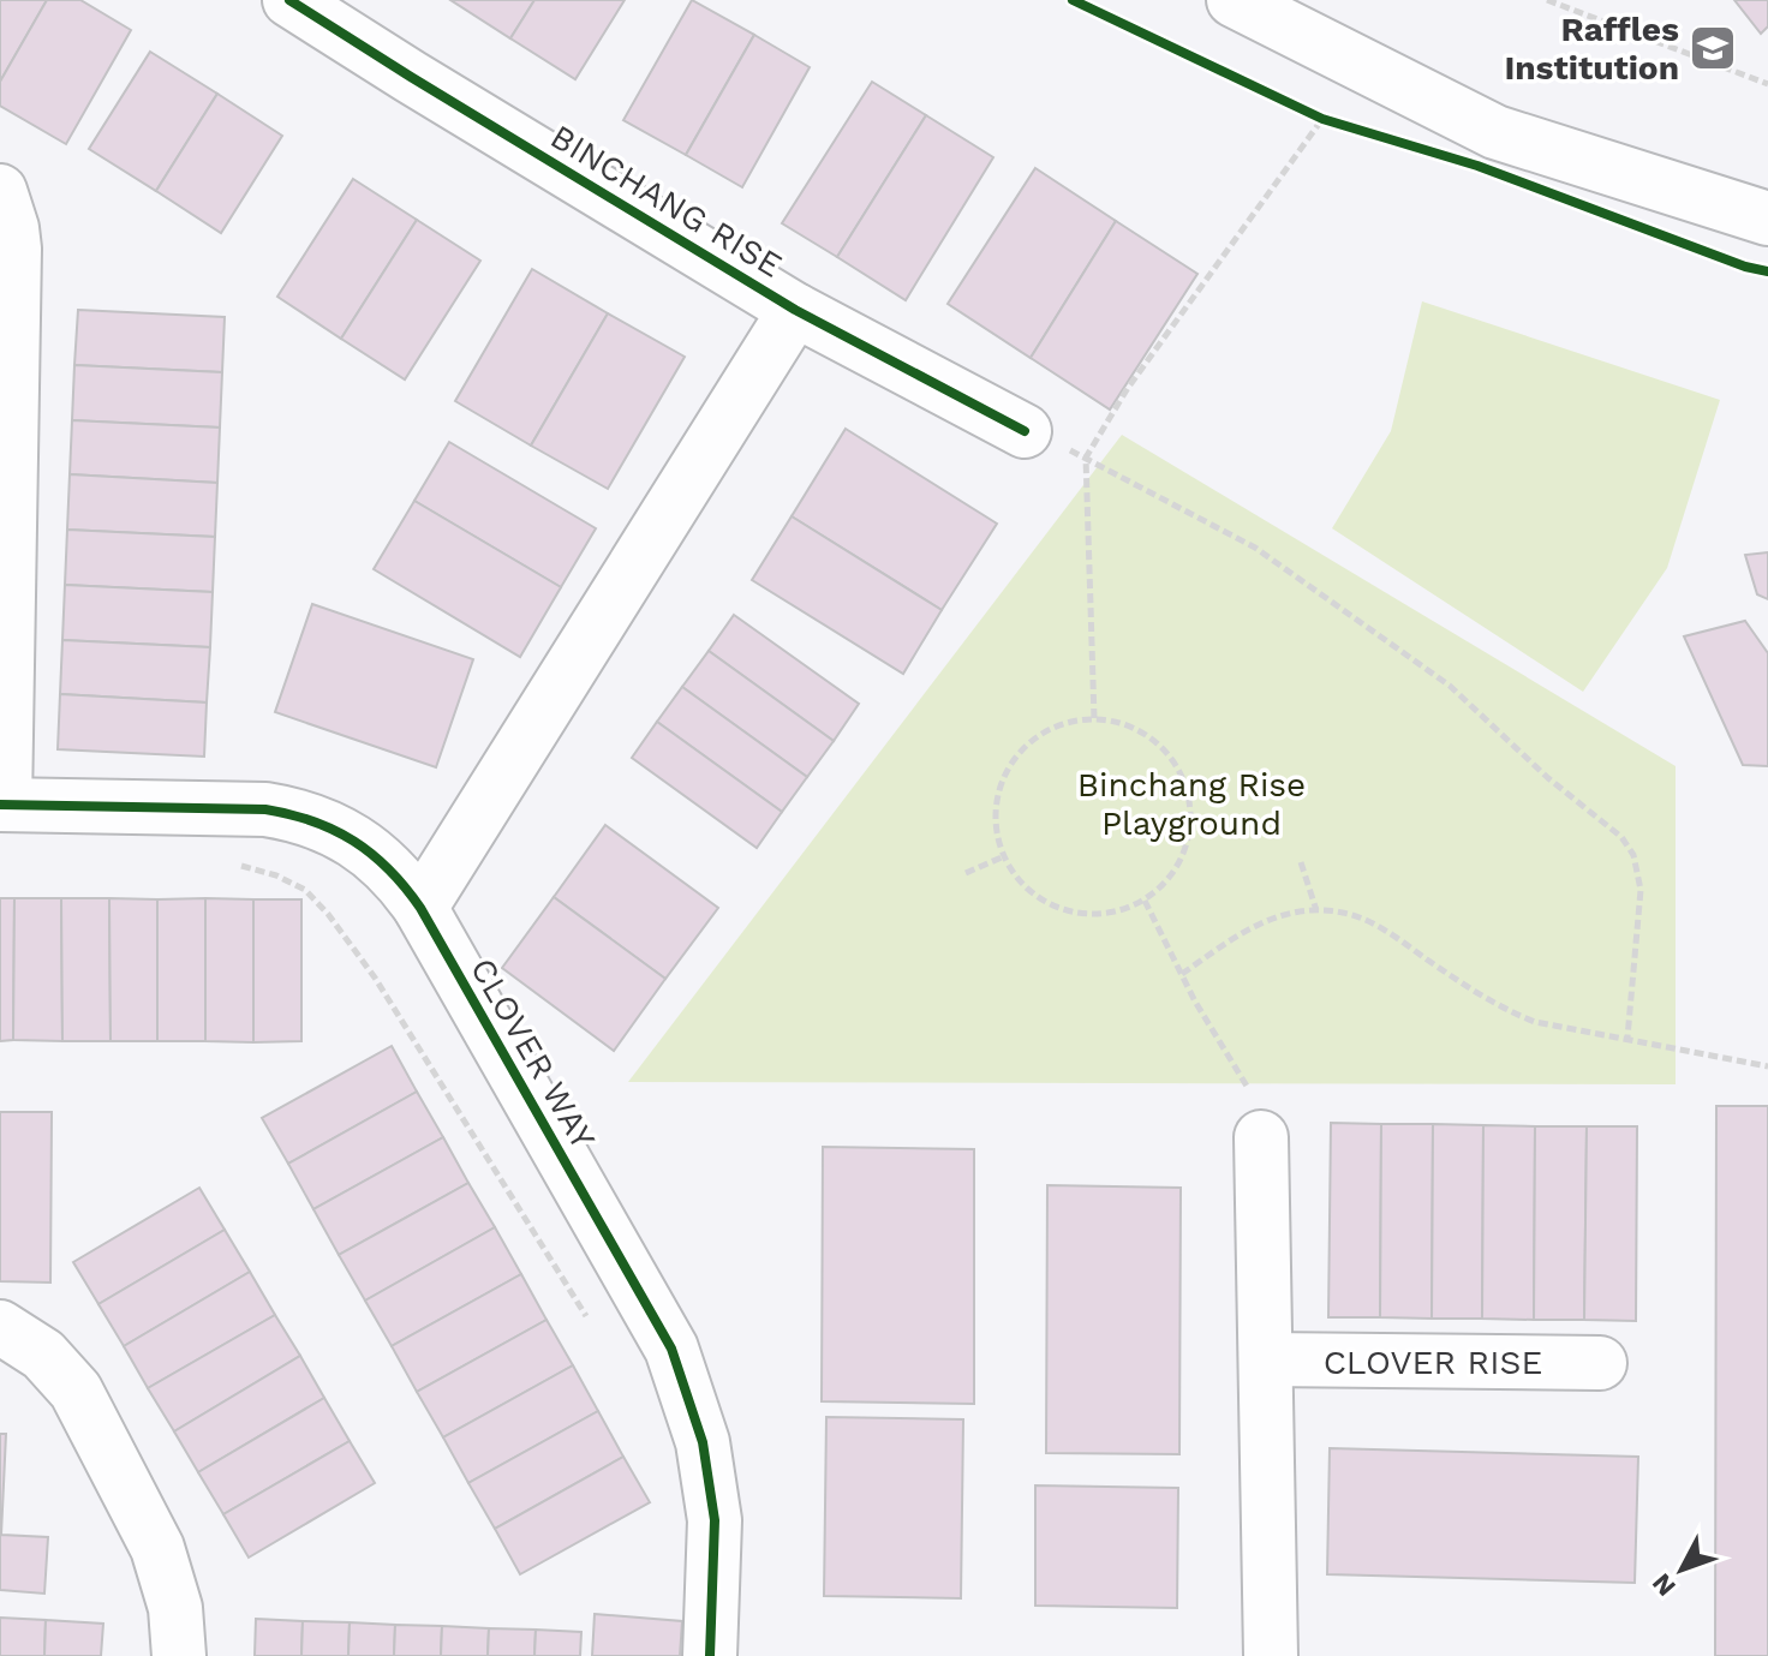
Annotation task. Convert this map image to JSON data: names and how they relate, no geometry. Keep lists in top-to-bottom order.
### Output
{
  "streets": {
    "street": ["BINCHANG RISE", "CLOVER WAY", "CLOVER RISE"]
  },
  "crossings": [
    ["BINCHANG RISE", "CLOVER WAY"]
  ],
  "parks": ["Binchang Rise Playground"],
  "places": {
    "school or university": ["Raffles Institution"]
  },
  "north": "bottom left"
}
